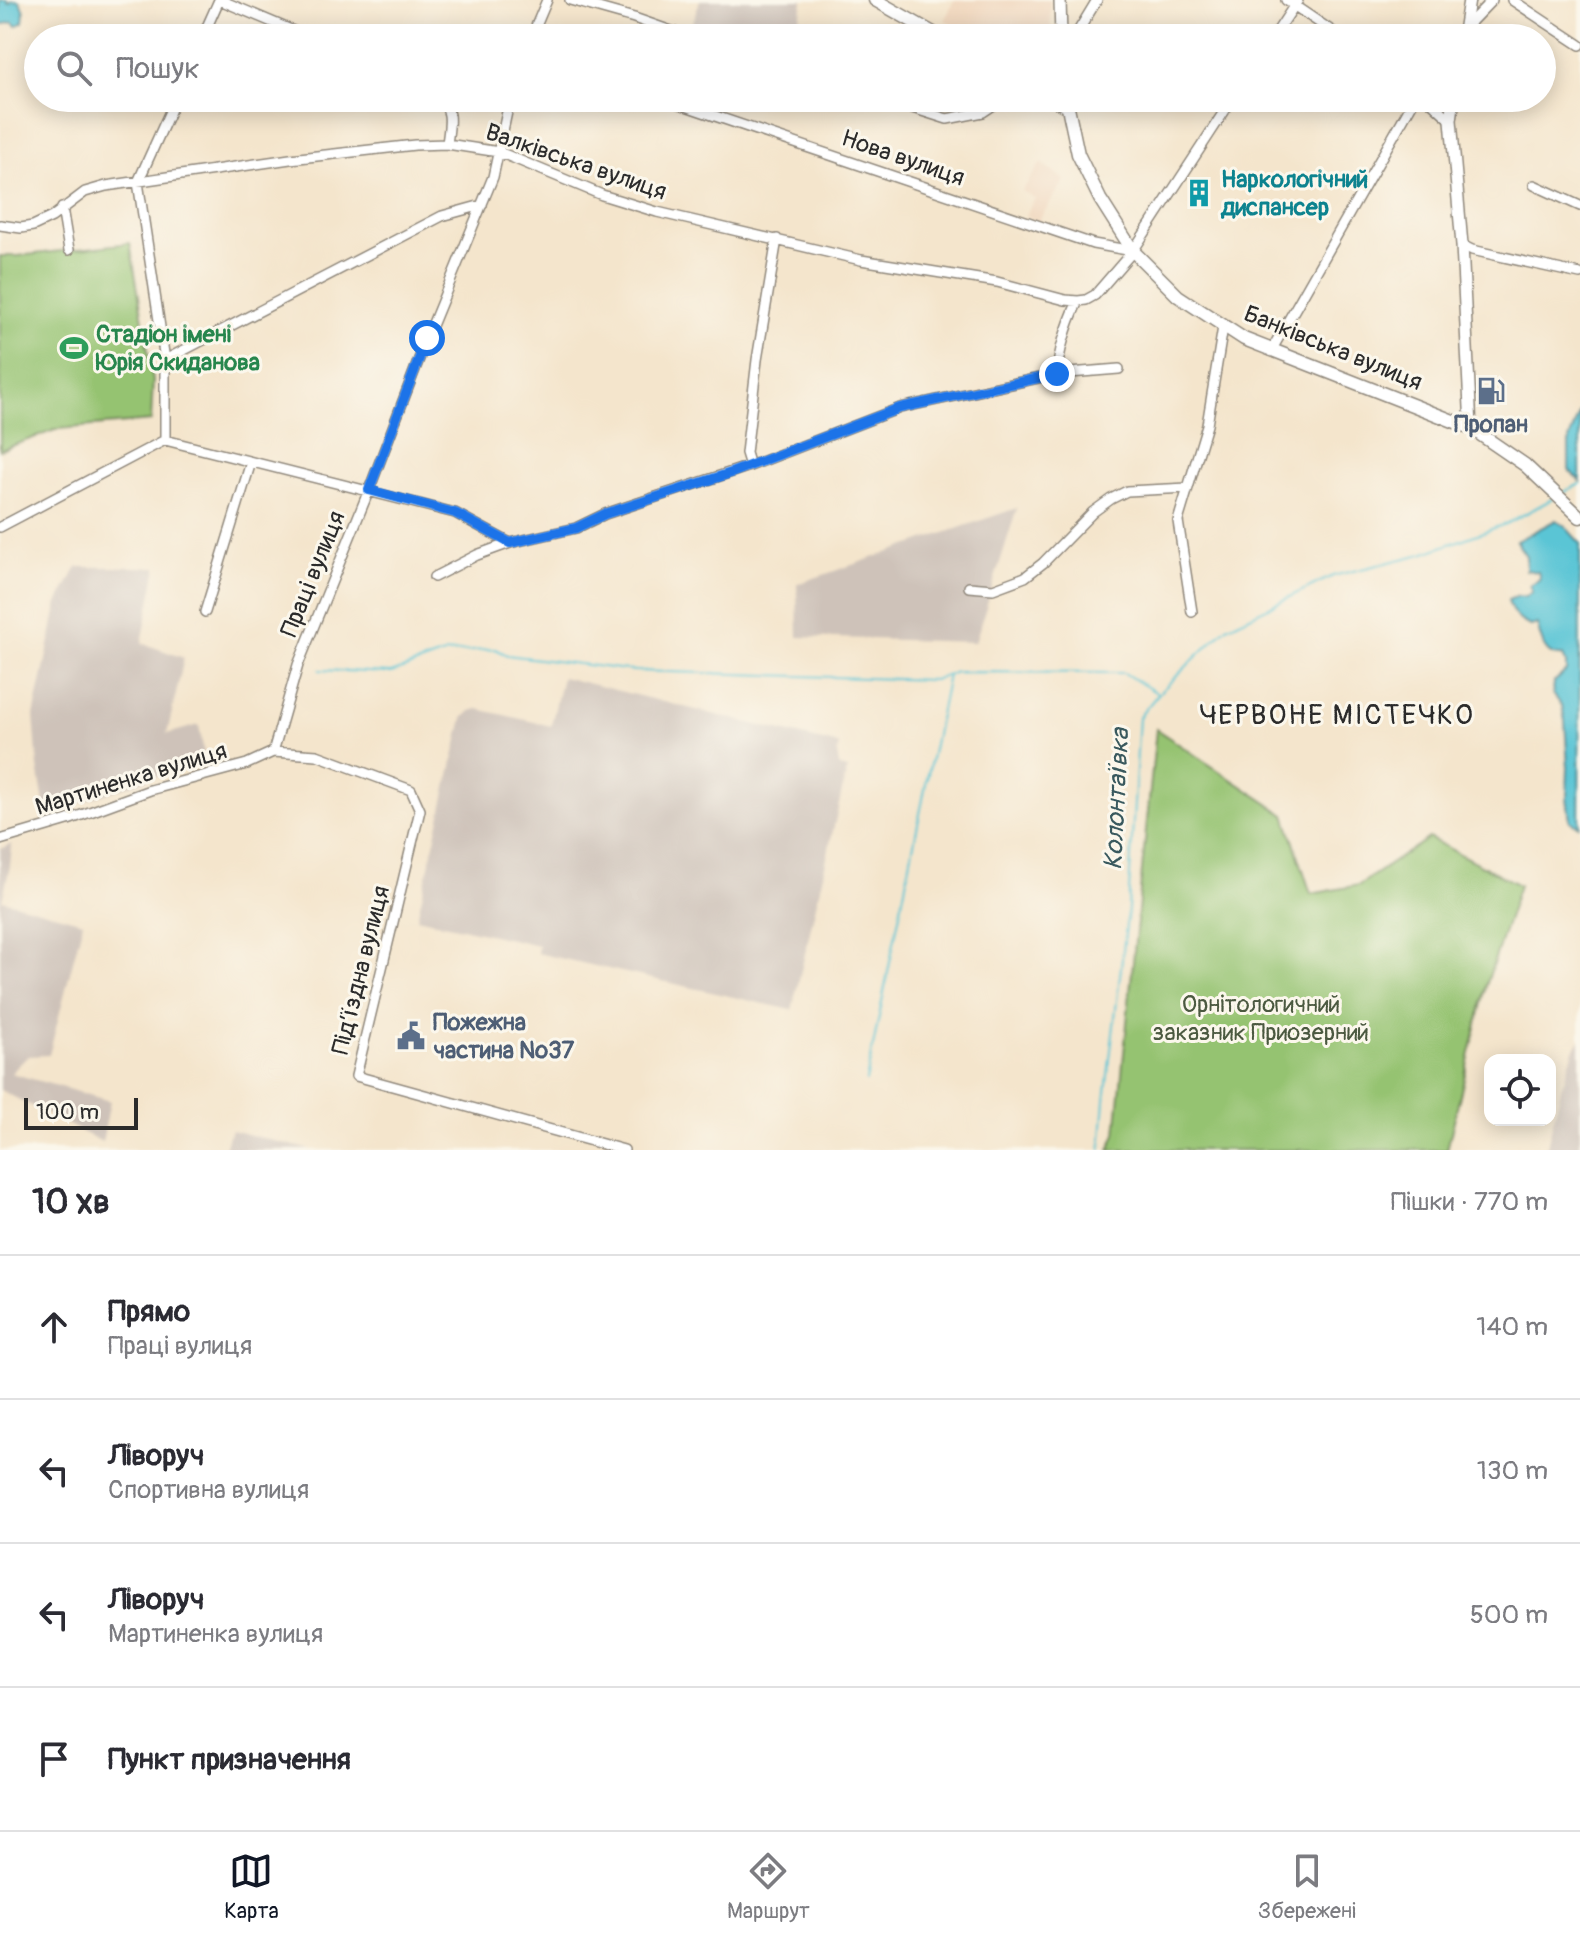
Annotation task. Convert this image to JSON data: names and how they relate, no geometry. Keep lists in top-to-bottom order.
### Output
{
  "streets": {
    "main road": ["Банківська вулиця"],
    "street": [
      "Нова вулиця",
      "Валківська вулиця",
      "Праці вулиця",
      "Мартиненка вулиця",
      "Під’їздна вулиця"
    ]
  },
  "crossings": [
    ["Нова вулиця", "Банківська вулиця"],
    ["Валківська вулиця", "Праці вулиця"],
    ["Праці вулиця", "Мартиненка вулиця"],
    ["Праці вулиця", "Під’їздна вулиця"],
    ["Мартиненка вулиця", "Під’їздна вулиця"]
  ],
  "districts": ["ЧЕРВОНЕ МІСТЕЧКО"],
  "water": ["Колонтаївка"],
  "parks": ["Орнiтологичний заказник Приозерний"],
  "places": {
    "building": ["Наркологічний диспансер"],
    "sports": ["Стадiон імені Юрія Скиданова"],
    "fuel station": ["Пропан"],
    "public building": ["Пожежна частина №37"]
  },
  "scale_bar": "100 m",
  "page": {
    "search": "Пошук",
    "scale": "100 m",
    "heading": ["10 хв", "Пішки · 770 m"],
    "list": [
      ["Прямо", "Праці вулиця", "140 m"],
      ["Ліворуч", "Спортивна вулиця", "130 m"],
      ["Ліворуч", "Мартиненка вулиця", "500 m"],
      "Пункт призначення"
    ],
    "nav": ["Карта", "Маршрут", "Збережені"]
  }
}
